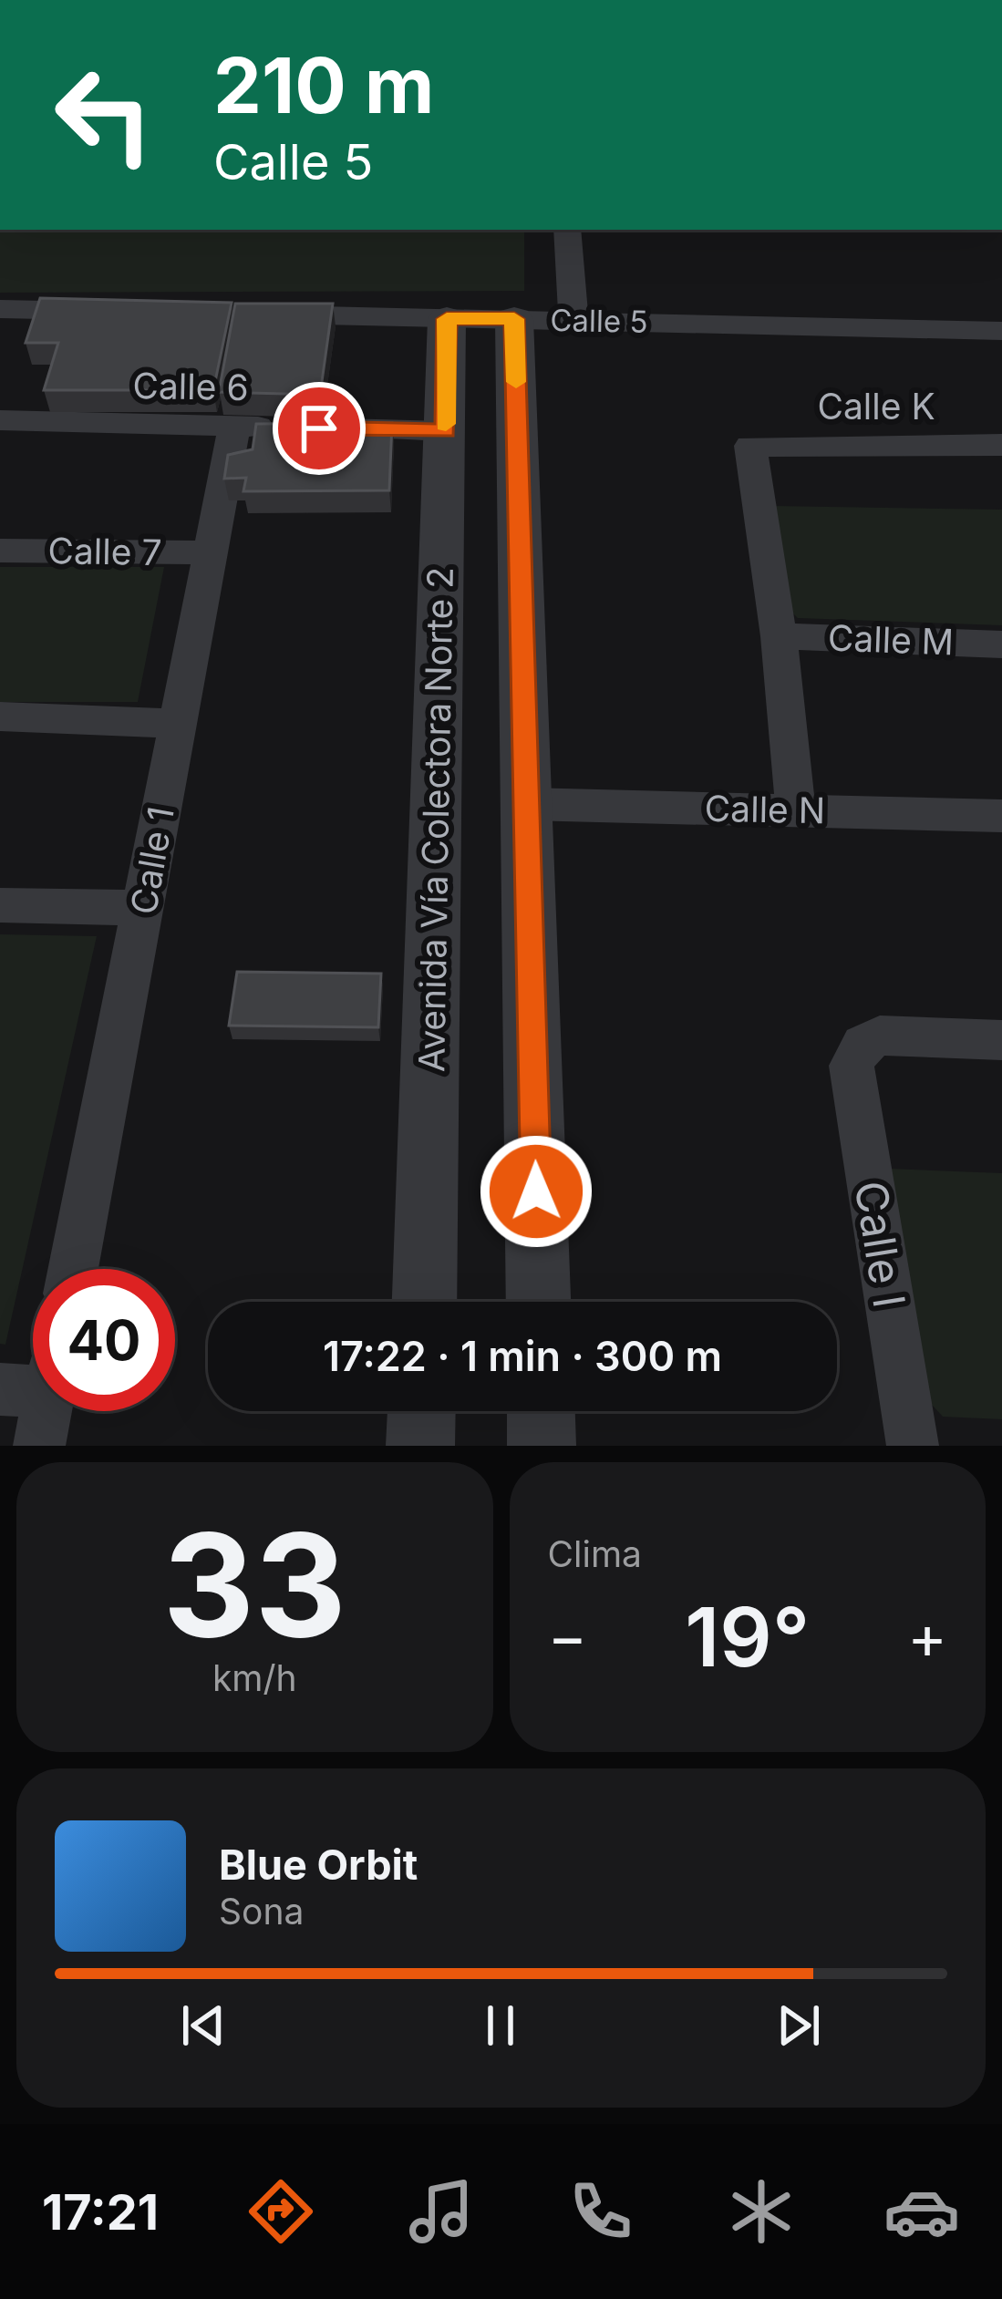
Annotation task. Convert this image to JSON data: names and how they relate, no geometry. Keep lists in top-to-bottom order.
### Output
{
  "streets": {
    "street": [
      "Calle 5",
      "Calle 6",
      "Calle K",
      "Calle 7",
      "Calle M",
      "Calle N",
      "Avenida Vía Colectora Norte 2",
      "Calle 1",
      "Calle I"
    ]
  },
  "crossings": [
    ["Calle 5", "Avenida Vía Colectora Norte 2"],
    ["Calle 6", "Avenida Vía Colectora Norte 2"],
    ["Calle 6", "Calle 1"],
    ["Calle K", "Calle M"],
    ["Calle 7", "Calle 1"]
  ],
  "page": {
    "turn": ["210 m", "Calle 5"],
    "limit": "40",
    "trip": "17:22 · 1 min · 300 m",
    "tile": [
      ["33", "km/h"],
      "Clima"
    ],
    "heat": ["−", "19°", "+"],
    "song": ["Blue Orbit", "Sona"],
    "tabs": "17:21"
  }
}
